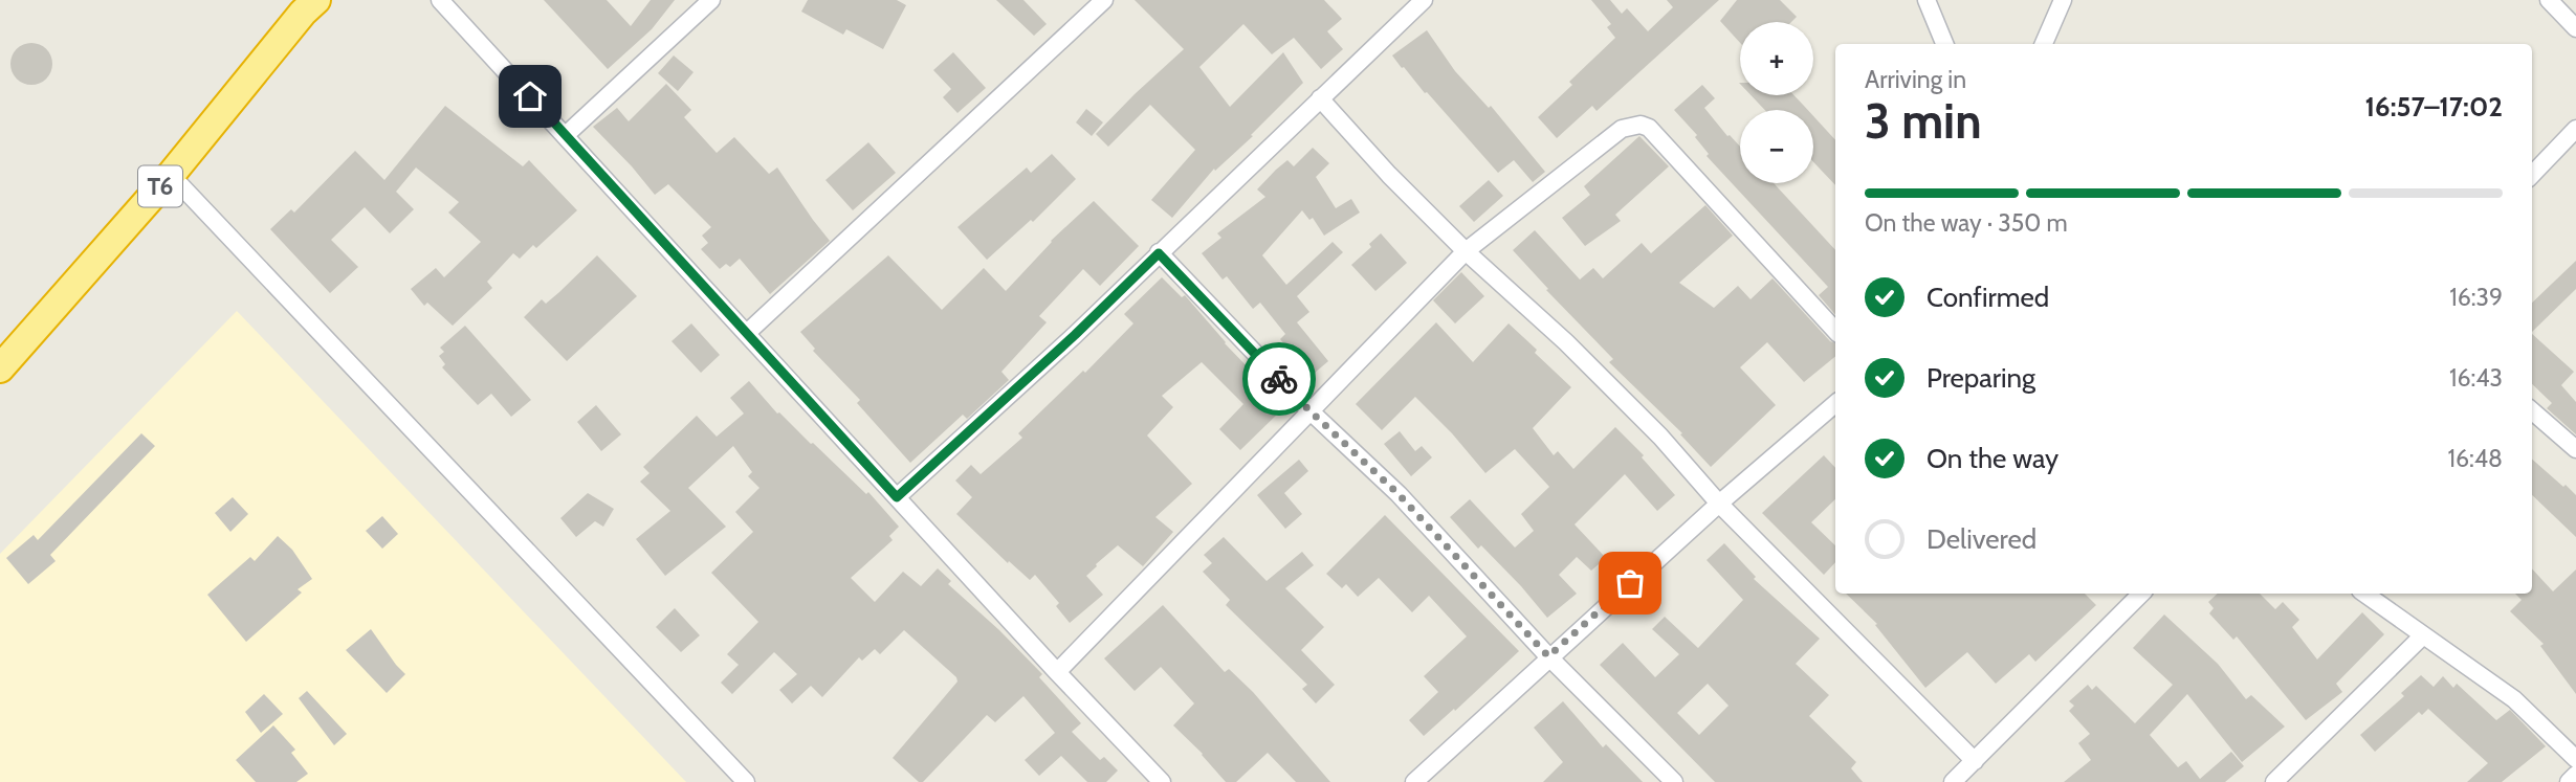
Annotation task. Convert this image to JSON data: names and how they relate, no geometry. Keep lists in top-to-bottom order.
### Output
{
  "streets": {
    "highway": ["T6"]
  },
  "page": {
    "map_buttons": ["+", "−"],
    "heading": ["3 min", "Arriving in", "16:57–17:02"],
    "bar": "On the way · 350 m",
    "list": [
      ["Confirmed", "16:39"],
      ["Preparing", "16:43"],
      ["On the way", "16:48"],
      "Delivered"
    ]
  }
}
